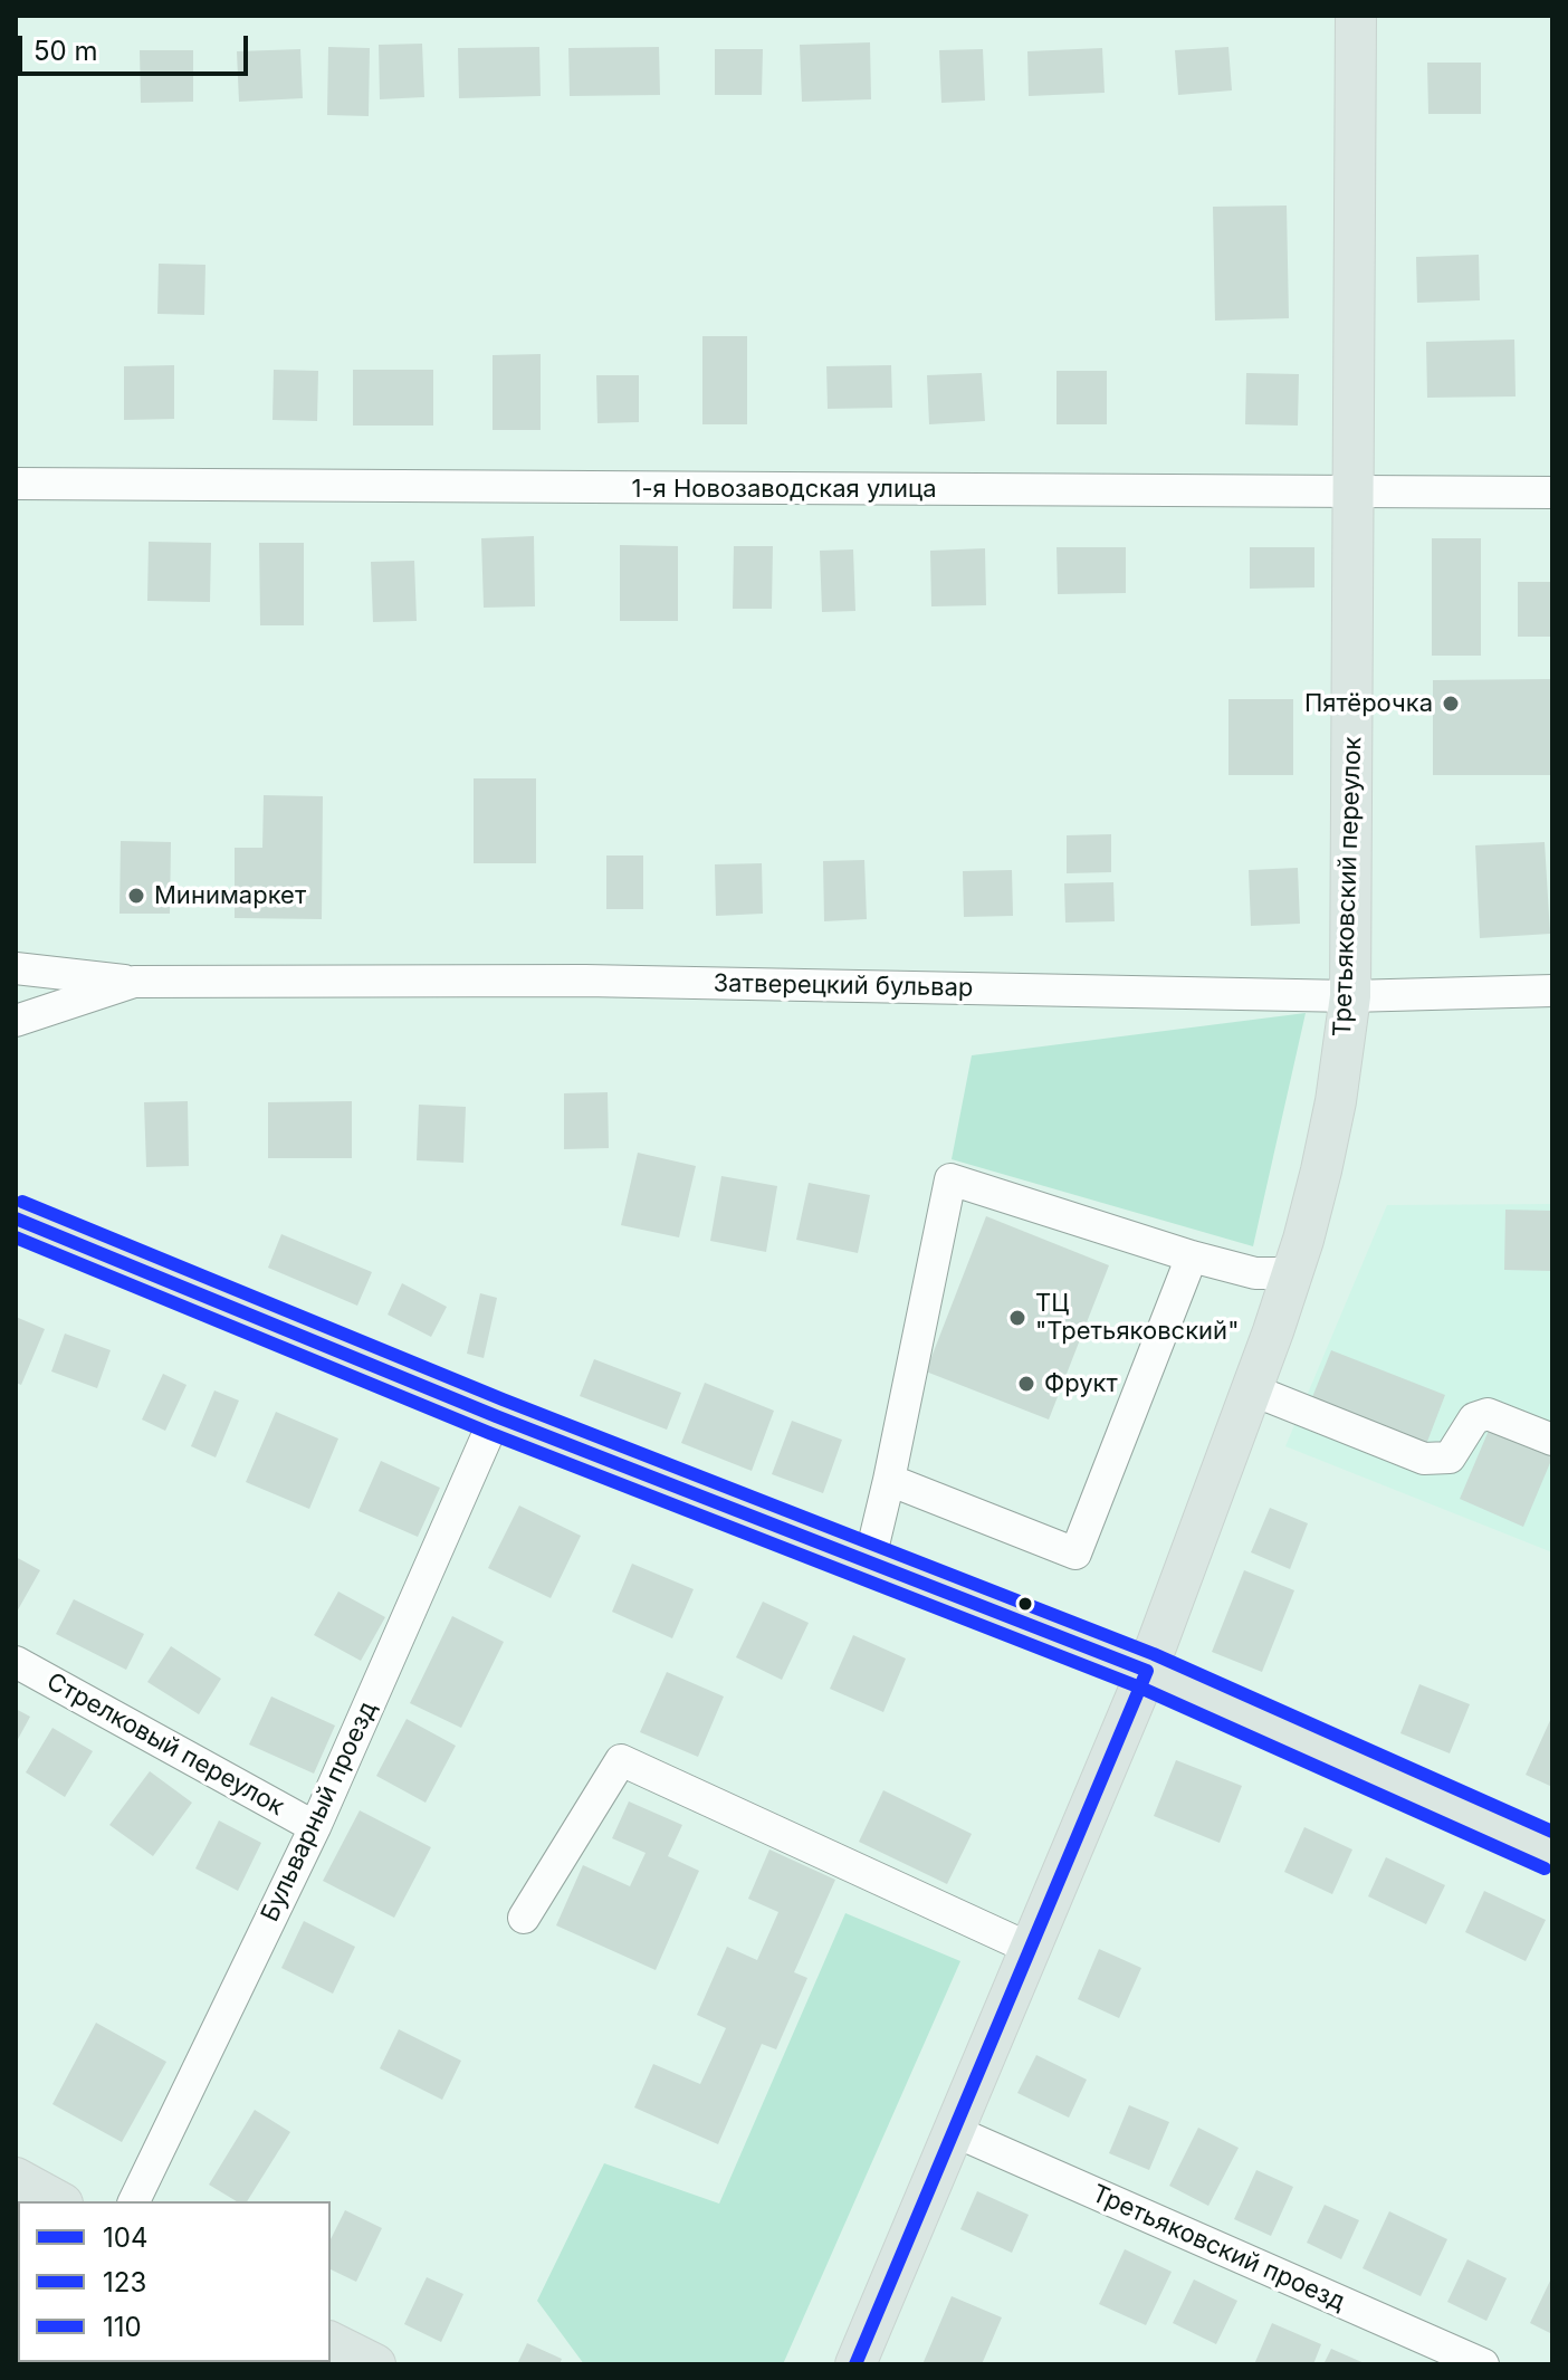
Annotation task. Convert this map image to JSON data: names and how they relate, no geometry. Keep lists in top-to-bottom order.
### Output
{
  "streets": {
    "main road": ["Третьяковский переулок"],
    "street": [
      "1-я Новозаводская улица",
      "Затверецкий бульвар",
      "Стрелковый переулок",
      "Бульварный проезд",
      "Третьяковский проезд"
    ]
  },
  "crossings": [
    ["1-я Новозаводская улица", "Третьяковский переулок"],
    ["Третьяковский переулок", "Затверецкий бульвар"],
    ["Третьяковский переулок", "Третьяковский проезд"],
    ["Стрелковый переулок", "Бульварный проезд"]
  ],
  "places": [
    "Пятёрочка",
    "Минимаркет",
    "ТЦ \"Третьяковский\"",
    "Фрукт"
  ],
  "lines": ["transit line 110", "transit line 104", "transit line 123"],
  "legend": ["104", "123", "110"],
  "scale_bar": "50 m"
}
